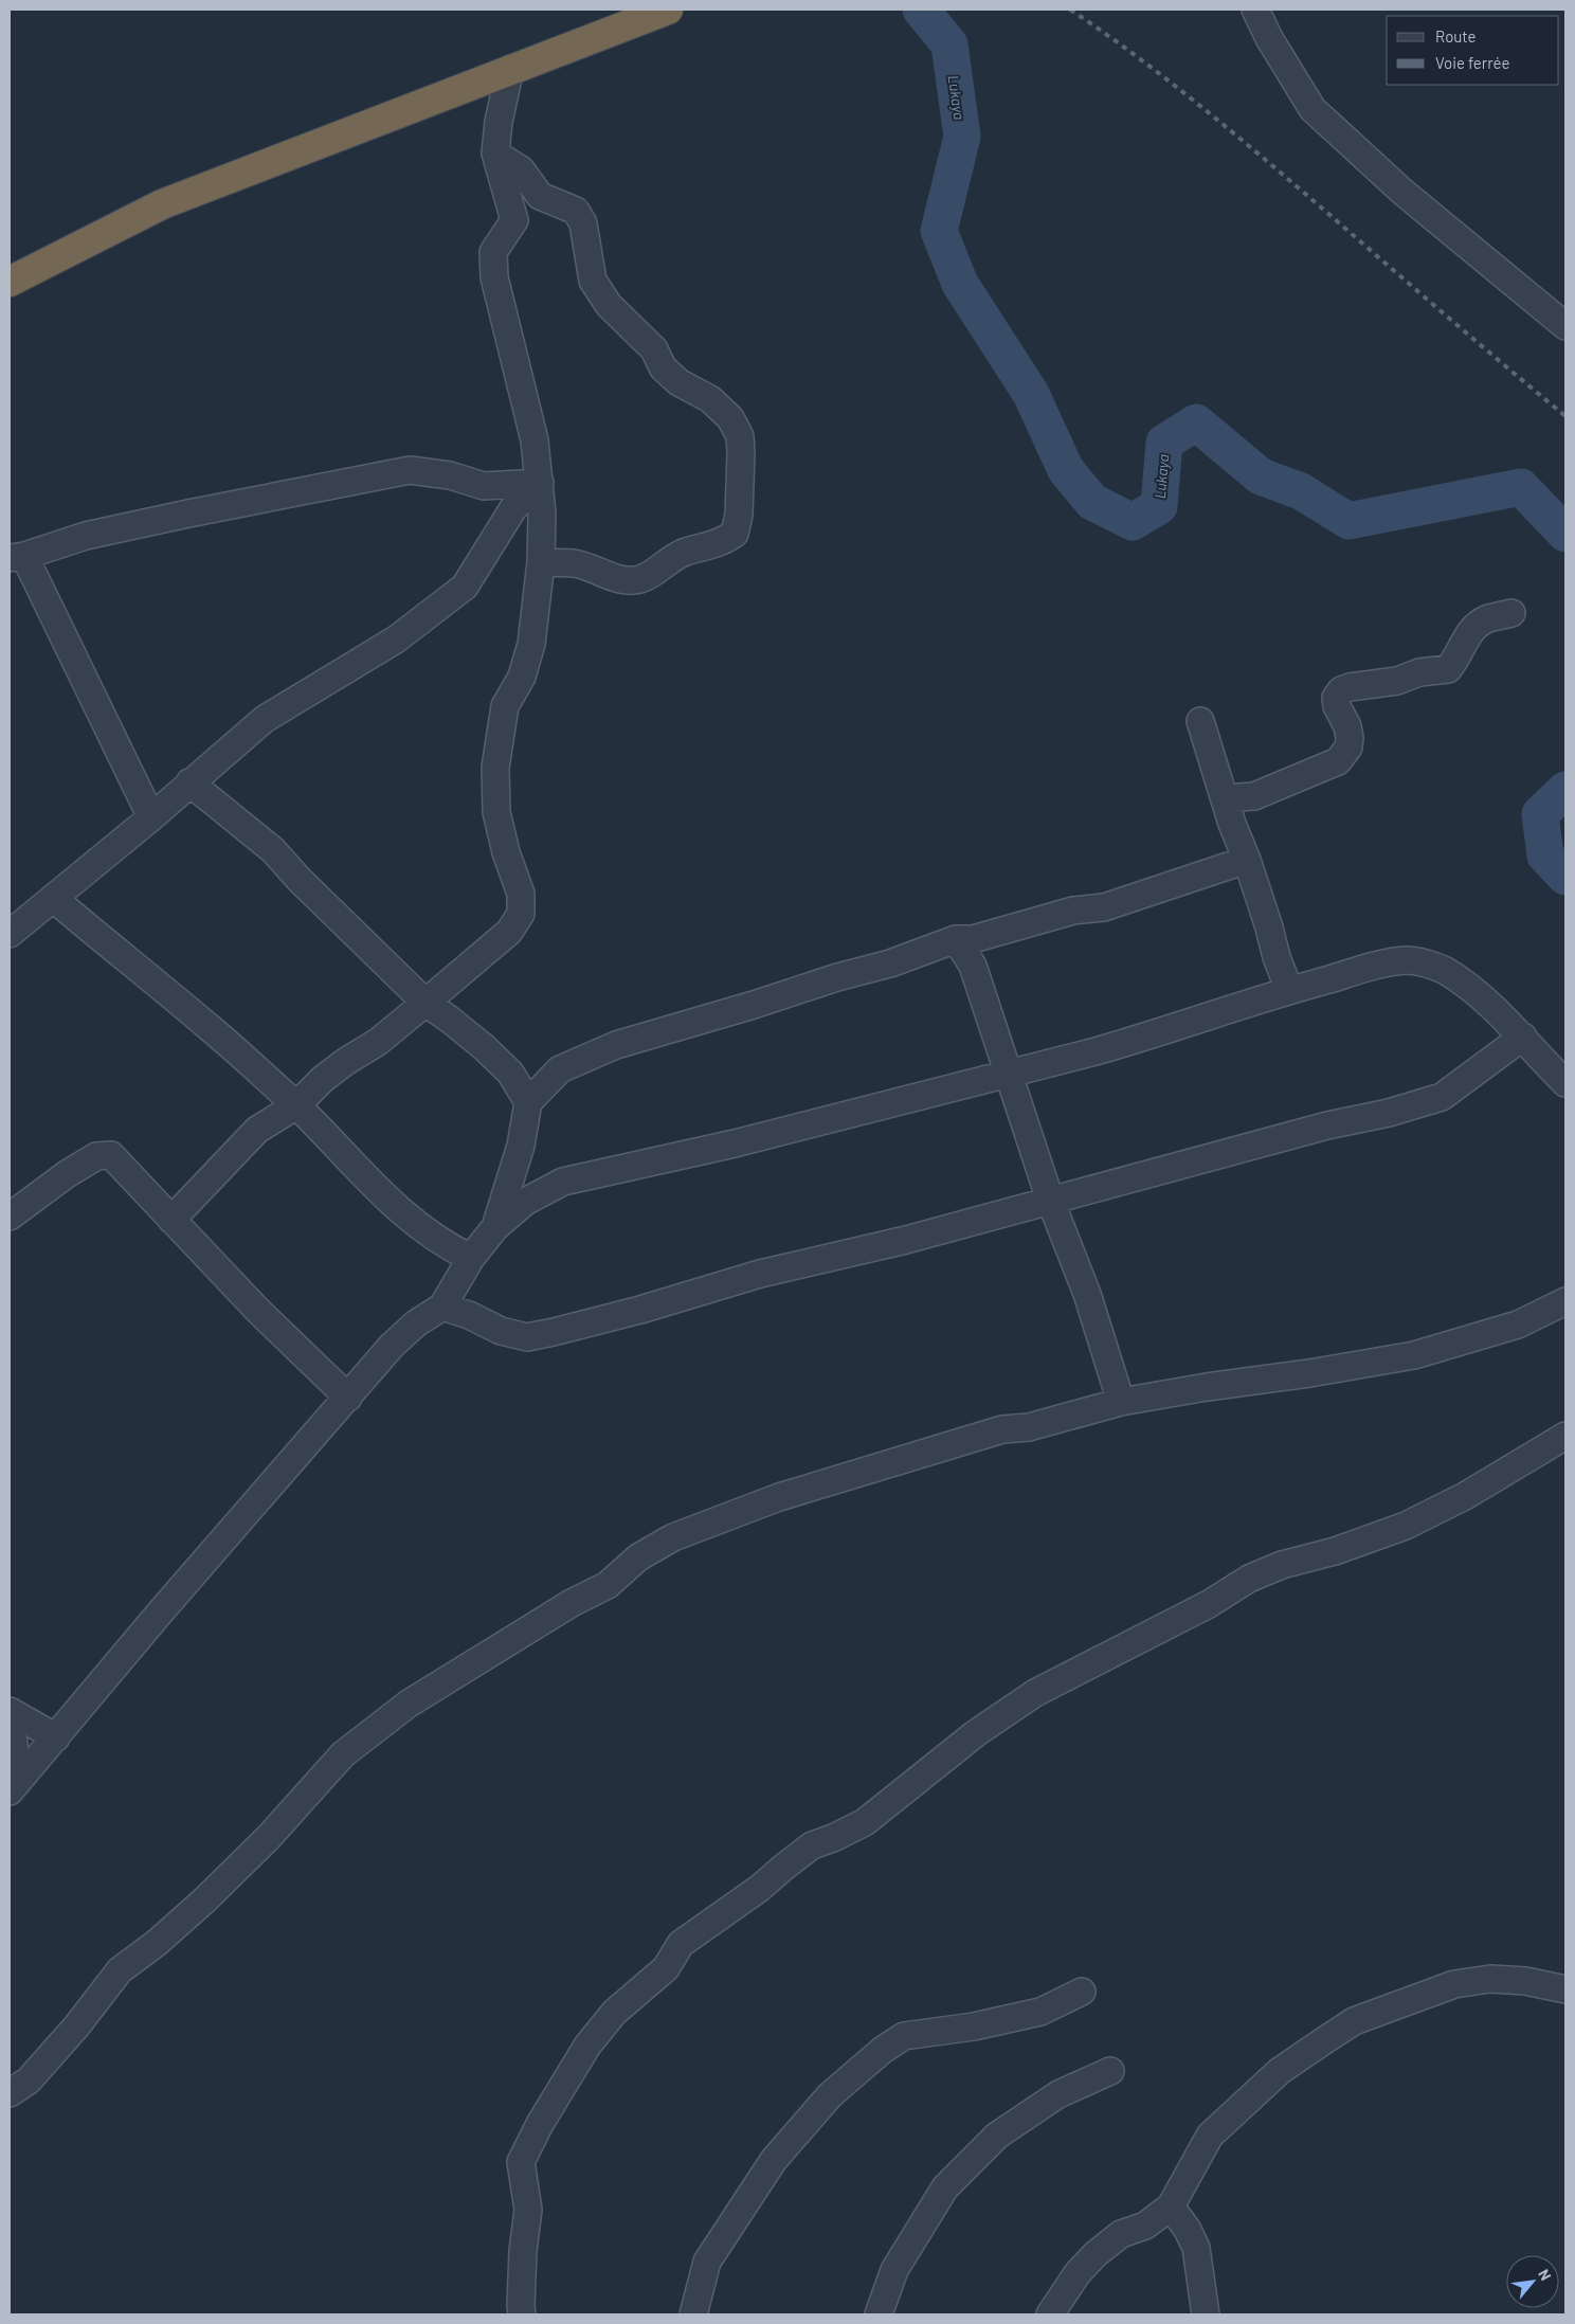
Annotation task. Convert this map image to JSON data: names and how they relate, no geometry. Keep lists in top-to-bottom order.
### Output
{
  "water": ["Lukaya"],
  "legend": ["Route", "Voie ferrée"],
  "north": "top right"
}
